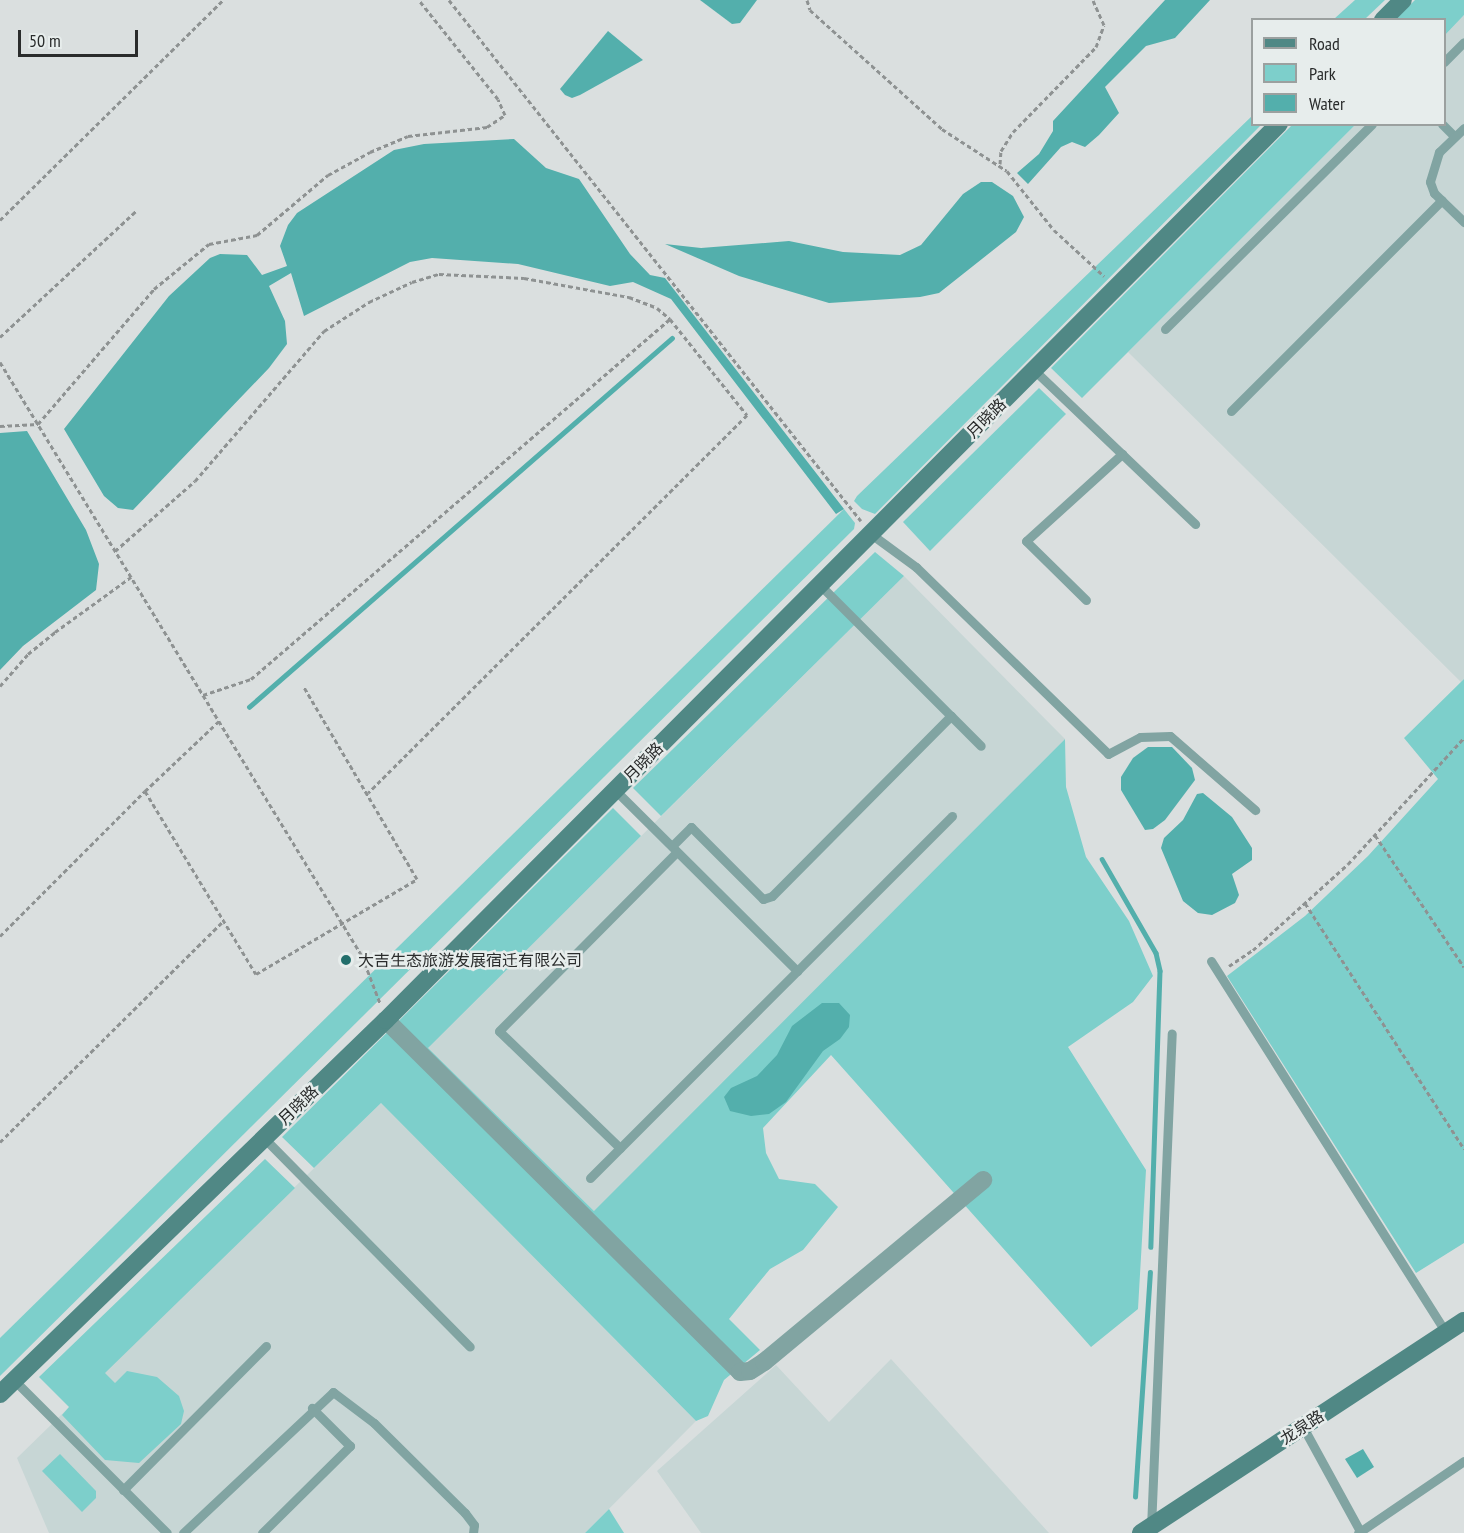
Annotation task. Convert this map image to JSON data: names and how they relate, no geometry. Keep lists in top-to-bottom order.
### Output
{
  "streets": {
    "street": ["月晓路", "龙泉路"]
  },
  "places": ["大吉生态旅游发展宿迁有限公司"],
  "legend": ["Road", "Park", "Water"],
  "scale_bar": "50 m"
}
